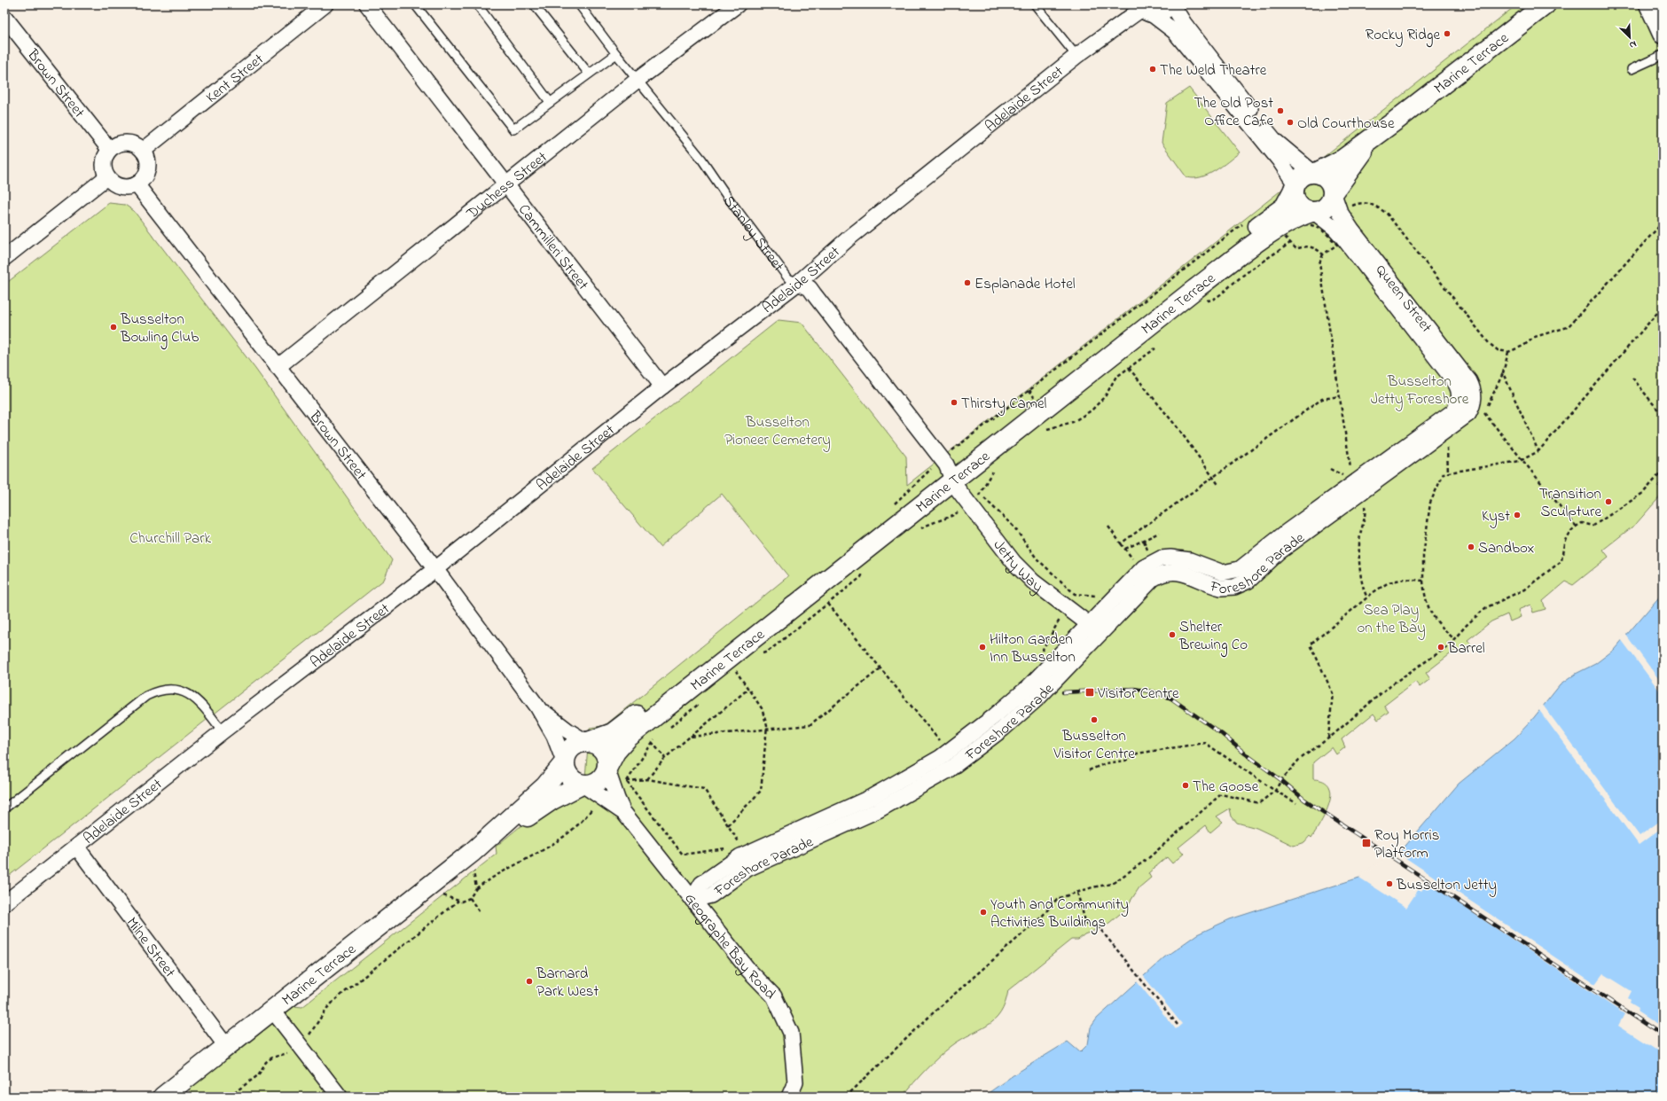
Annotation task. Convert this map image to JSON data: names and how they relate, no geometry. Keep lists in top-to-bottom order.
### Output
{
  "streets": {
    "street": [
      "Marine Terrace",
      "Kent Street",
      "Brown Street",
      "Adelaide Street",
      "Duchess Street",
      "Stanley Street",
      "Cammilleri Street",
      "Queen Street",
      "Foreshore Parade",
      "Jetty Way",
      "Geographe Bay Road",
      "Milne Street"
    ]
  },
  "crossings": [
    ["Marine Terrace", "Brown Street"],
    ["Marine Terrace", "Stanley Street"],
    ["Marine Terrace", "Queen Street"],
    ["Marine Terrace", "Jetty Way"],
    ["Marine Terrace", "Geographe Bay Road"],
    ["Marine Terrace", "Milne Street"],
    ["Kent Street", "Brown Street"],
    ["Brown Street", "Adelaide Street"],
    ["Brown Street", "Duchess Street"],
    ["Brown Street", "Geographe Bay Road"],
    ["Adelaide Street", "Stanley Street"],
    ["Adelaide Street", "Cammilleri Street"],
    ["Adelaide Street", "Milne Street"],
    ["Duchess Street", "Stanley Street"],
    ["Duchess Street", "Cammilleri Street"],
    ["Stanley Street", "Jetty Way"],
    ["Queen Street", "Foreshore Parade"],
    ["Foreshore Parade", "Jetty Way"],
    ["Foreshore Parade", "Geographe Bay Road"]
  ],
  "parks": [
    "Busselton Jetty Foreshore",
    "Busselton Pioneer Cemetery",
    "Churchill Park",
    "Sea Play on the Bay"
  ],
  "places": {
    "other": [
      "Rocky Ridge",
      "The Weld Theatre",
      "The Old Post Office Cafe",
      "Old Courthouse",
      "Esplanade Hotel",
      "Busselton Bowling Club",
      "Thirsty Camel",
      "Transition Sculpture",
      "Kyst",
      "Sandbox",
      "Shelter Brewing Co",
      "Hilton Garden Inn Busselton",
      "Barrel",
      "Busselton Visitor Centre",
      "The Goose",
      "Busselton Jetty",
      "Youth and Community Activities Buildings",
      "Barnard Park West"
    ],
    "transit": ["Visitor Centre", "Roy Morris Platform"]
  },
  "north": "bottom right"
}
